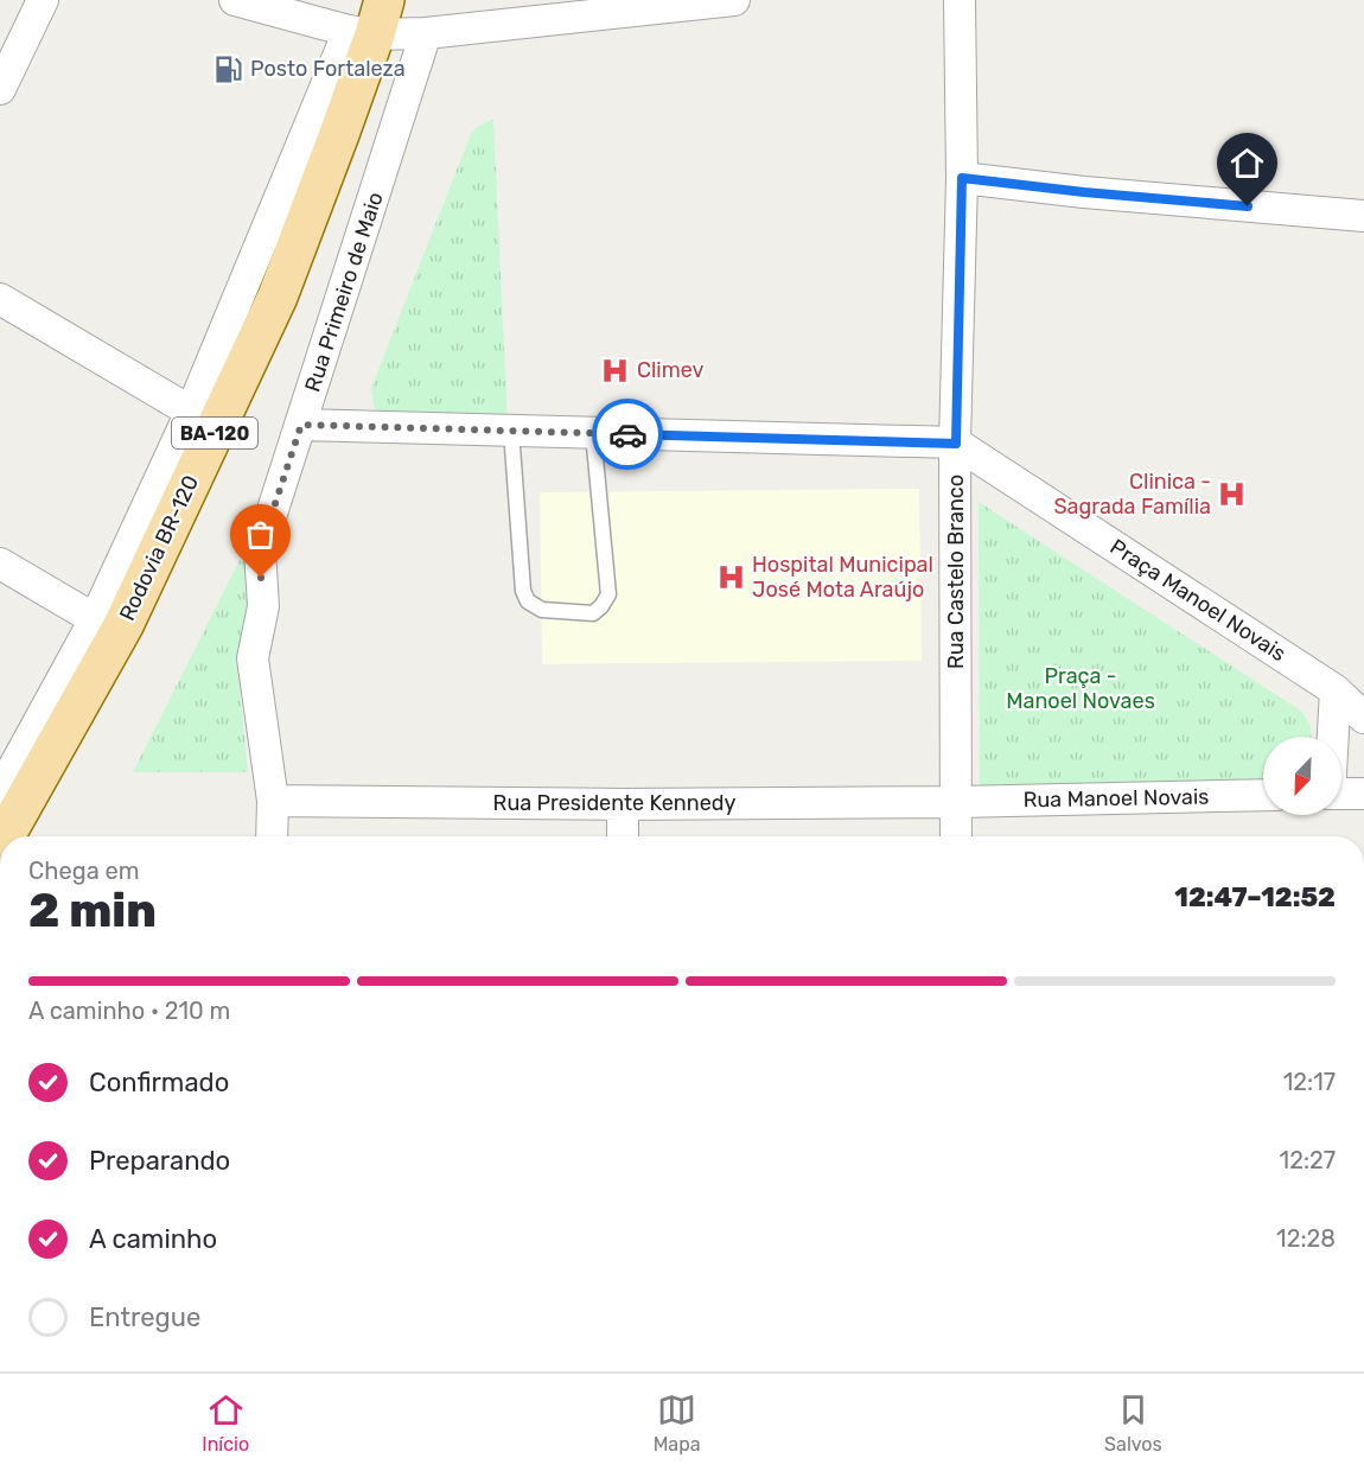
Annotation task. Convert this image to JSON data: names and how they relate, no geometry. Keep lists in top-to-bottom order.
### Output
{
  "streets": {
    "main road": ["BA-120", "Rodovia BR-120"],
    "street": [
      "Rua Primeiro de Maio",
      "Rua Castelo Branco",
      "Praça Manoel Novais",
      "Rua Manoel Novais",
      "Rua Presidente Kennedy"
    ]
  },
  "crossings": [
    ["Rua Primeiro de Maio", "Rua Presidente Kennedy"],
    ["Rua Castelo Branco", "Praça Manoel Novais"],
    ["Rua Castelo Branco", "Rua Manoel Novais"],
    ["Rua Castelo Branco", "Rua Presidente Kennedy"],
    ["Rua Manoel Novais", "Rua Presidente Kennedy"]
  ],
  "parks": ["Praça - Manoel Novaes"],
  "places": {
    "fuel station": ["Posto Fortaleza"],
    "hospital": ["Climev", "Clinica - Sagrada Família", "Hospital Municipal José Mota Araújo"]
  },
  "north": "bottom left",
  "page": {
    "heading": ["2 min", "Chega em", "12:47–12:52"],
    "bar": "A caminho · 210 m",
    "list": [
      ["Confirmado", "12:17"],
      ["Preparando", "12:27"],
      ["A caminho", "12:28"],
      "Entregue"
    ],
    "tabs": ["Início", "Mapa", "Salvos"]
  }
}
